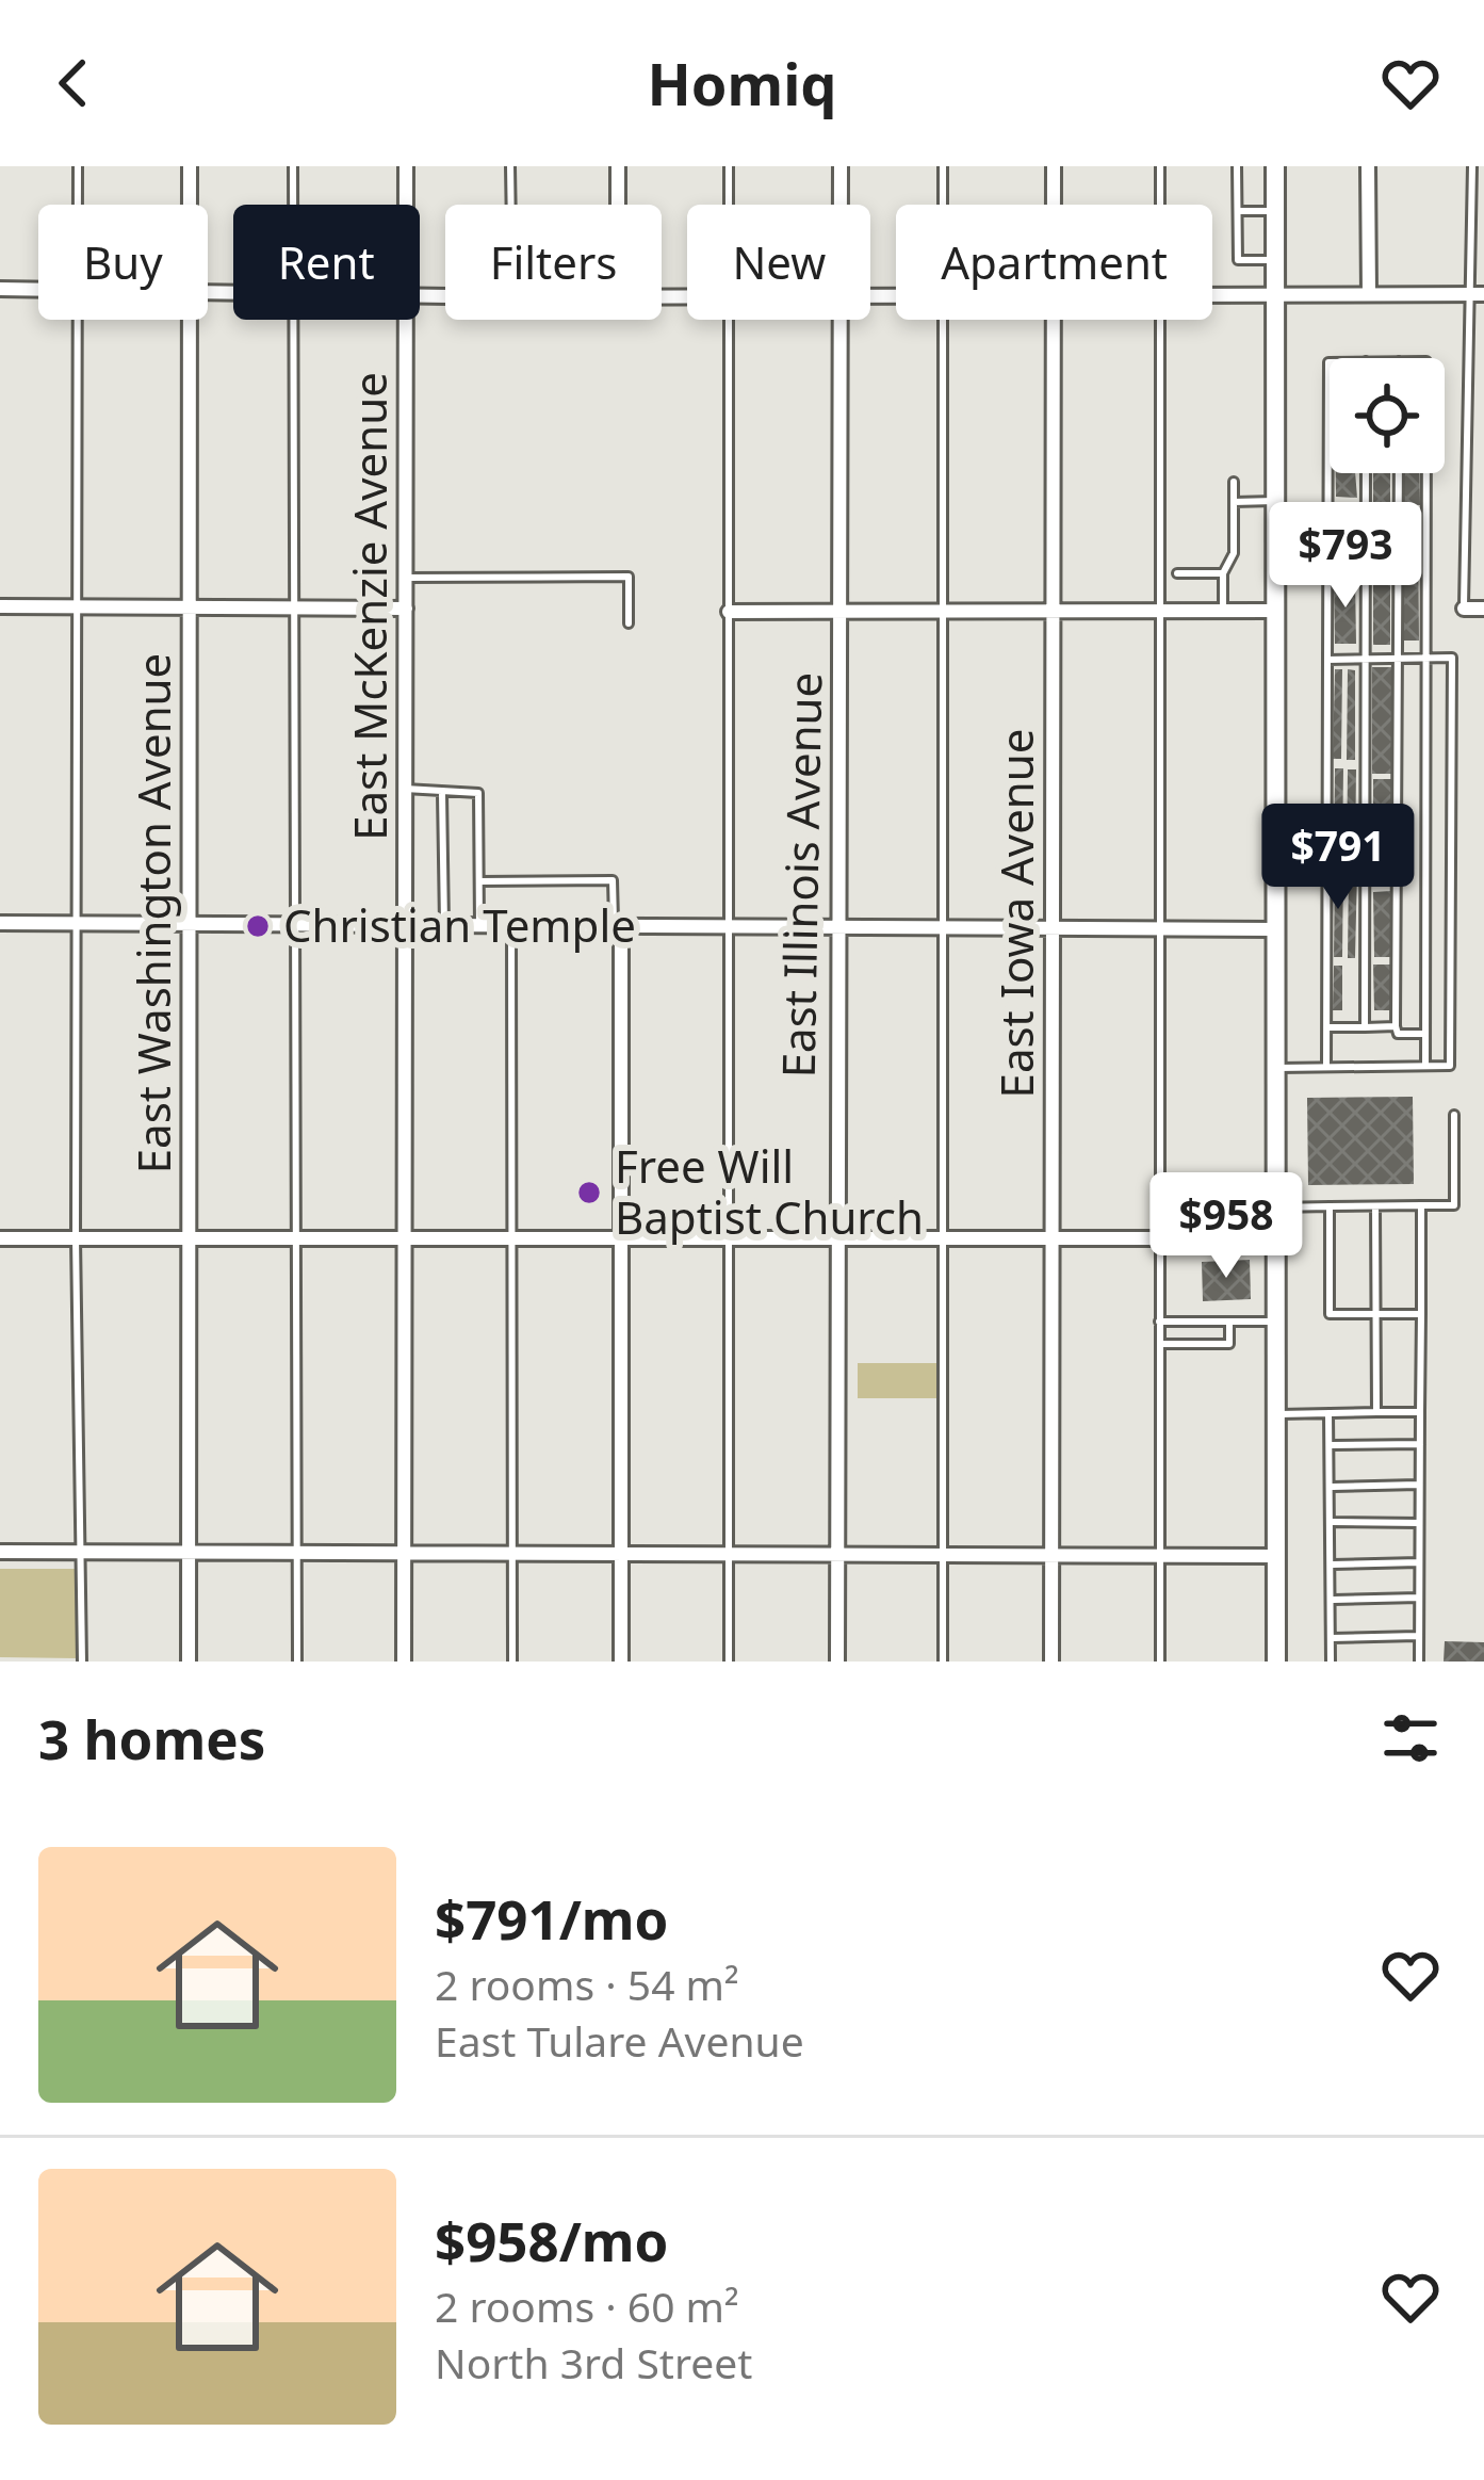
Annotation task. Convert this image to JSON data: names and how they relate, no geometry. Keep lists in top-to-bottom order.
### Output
{
  "streets": {
    "street": [
      "East McKenzie Avenue",
      "East Illinois Avenue",
      "East Washington Avenue",
      "East Iowa Avenue"
    ]
  },
  "places": ["Christian Temple", "Free Will Baptist Church"],
  "page": {
    "header": "Homiq",
    "chip": [
      "Buy",
      "Rent",
      "Filters",
      "New",
      "Apartment"
    ],
    "price": ["$793", "$791", "$958"],
    "heading": "3 homes",
    "list": [
      {
        "name": "$791/mo",
        "note": "2 rooms · 54 m² · East Tulare Avenue"
      },
      {
        "name": "$958/mo",
        "note": "2 rooms · 60 m² · North 3rd Street"
      }
    ]
  }
}
